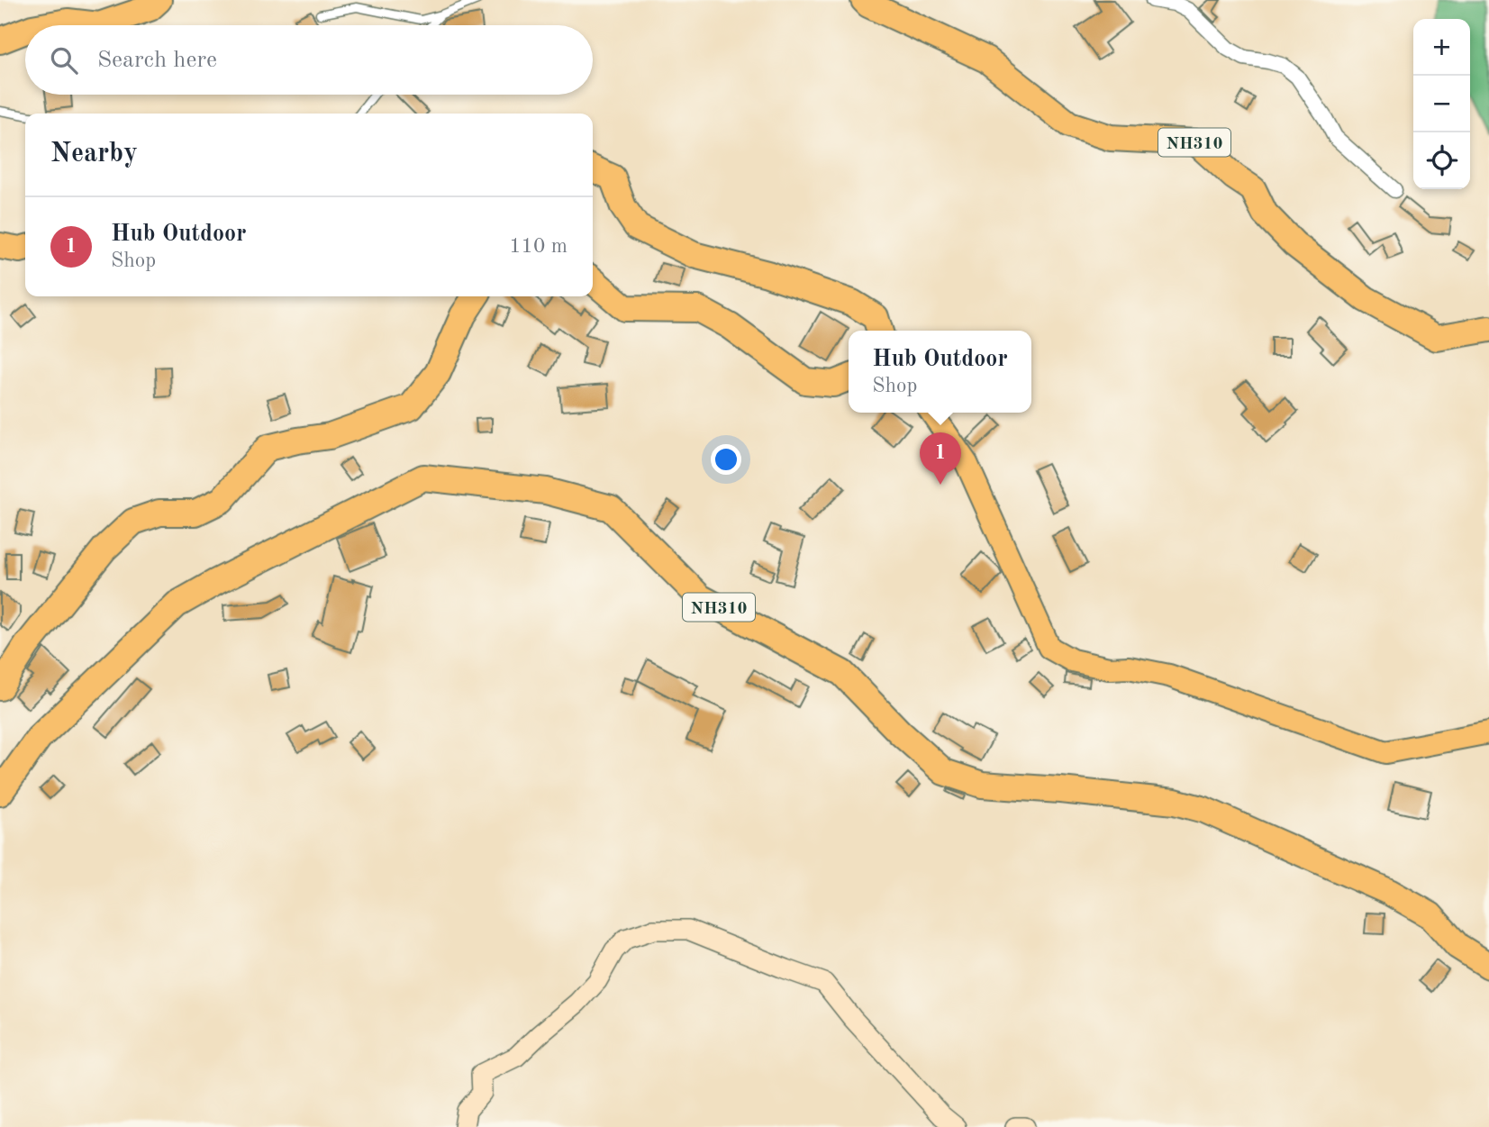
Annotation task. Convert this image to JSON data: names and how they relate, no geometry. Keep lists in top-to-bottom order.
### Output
{
  "streets": {
    "highway": ["NH310"]
  },
  "page": {
    "map_buttons": ["+", "−"],
    "search": "Search here",
    "heading": "Nearby",
    "list": [
      {
        "mark": "1",
        "name": "Hub Outdoor",
        "note": "Shop",
        "value": "110 m"
      }
    ],
    "popup": ["Hub Outdoor", "Shop"],
    "pins": "1"
  }
}
